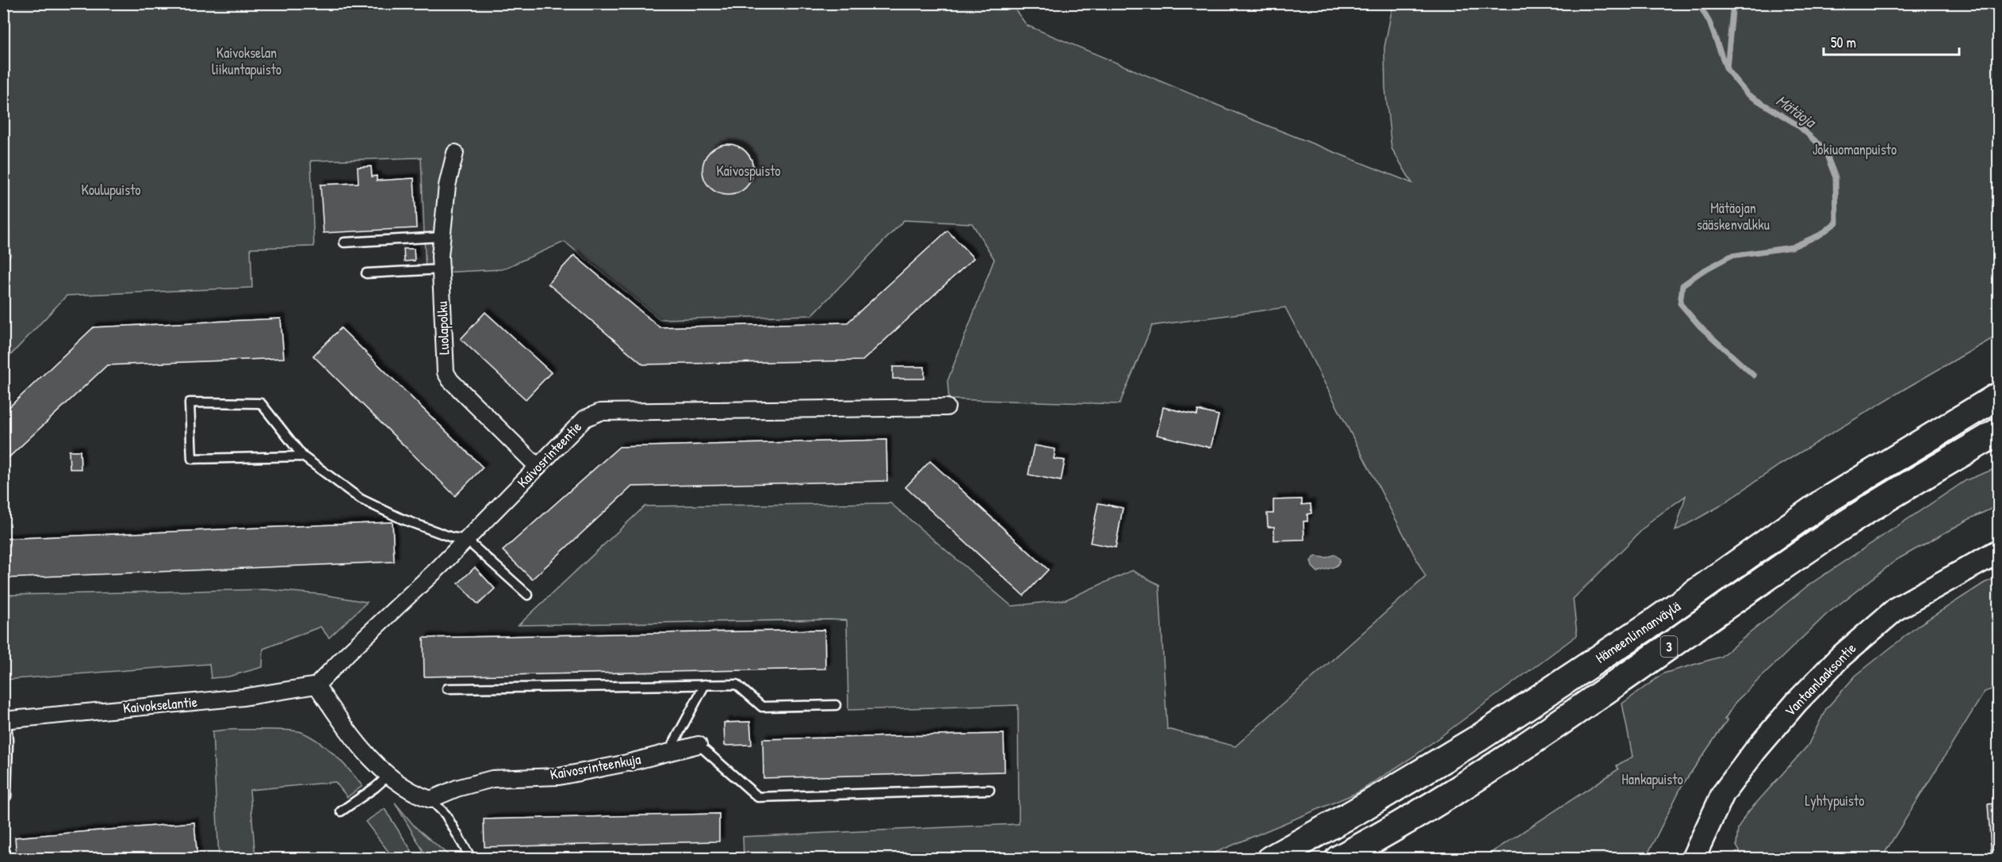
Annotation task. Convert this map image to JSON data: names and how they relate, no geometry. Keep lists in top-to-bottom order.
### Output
{
  "streets": {
    "highway": ["Hämeenlinnanväylä", "3"],
    "main road": ["Vantaanlaaksontie"],
    "street": [
      "Luolapolku",
      "Kaivosrinteentie",
      "Kaivokselantie",
      "Kaivosrinteenkuja"
    ]
  },
  "crossings": [
    ["Luolapolku", "Kaivosrinteentie"],
    ["Kaivosrinteentie", "Kaivokselantie"]
  ],
  "water": ["Mätäoja"],
  "parks": [
    "Kaivokselan liikuntapuisto",
    "Jokiuomanpuisto",
    "Kaivospuisto",
    "Koulupuisto",
    "Mätäojan sääskenvalkku",
    "Hankapuisto",
    "Lyhtypuisto"
  ],
  "scale_bar": "50 m"
}
